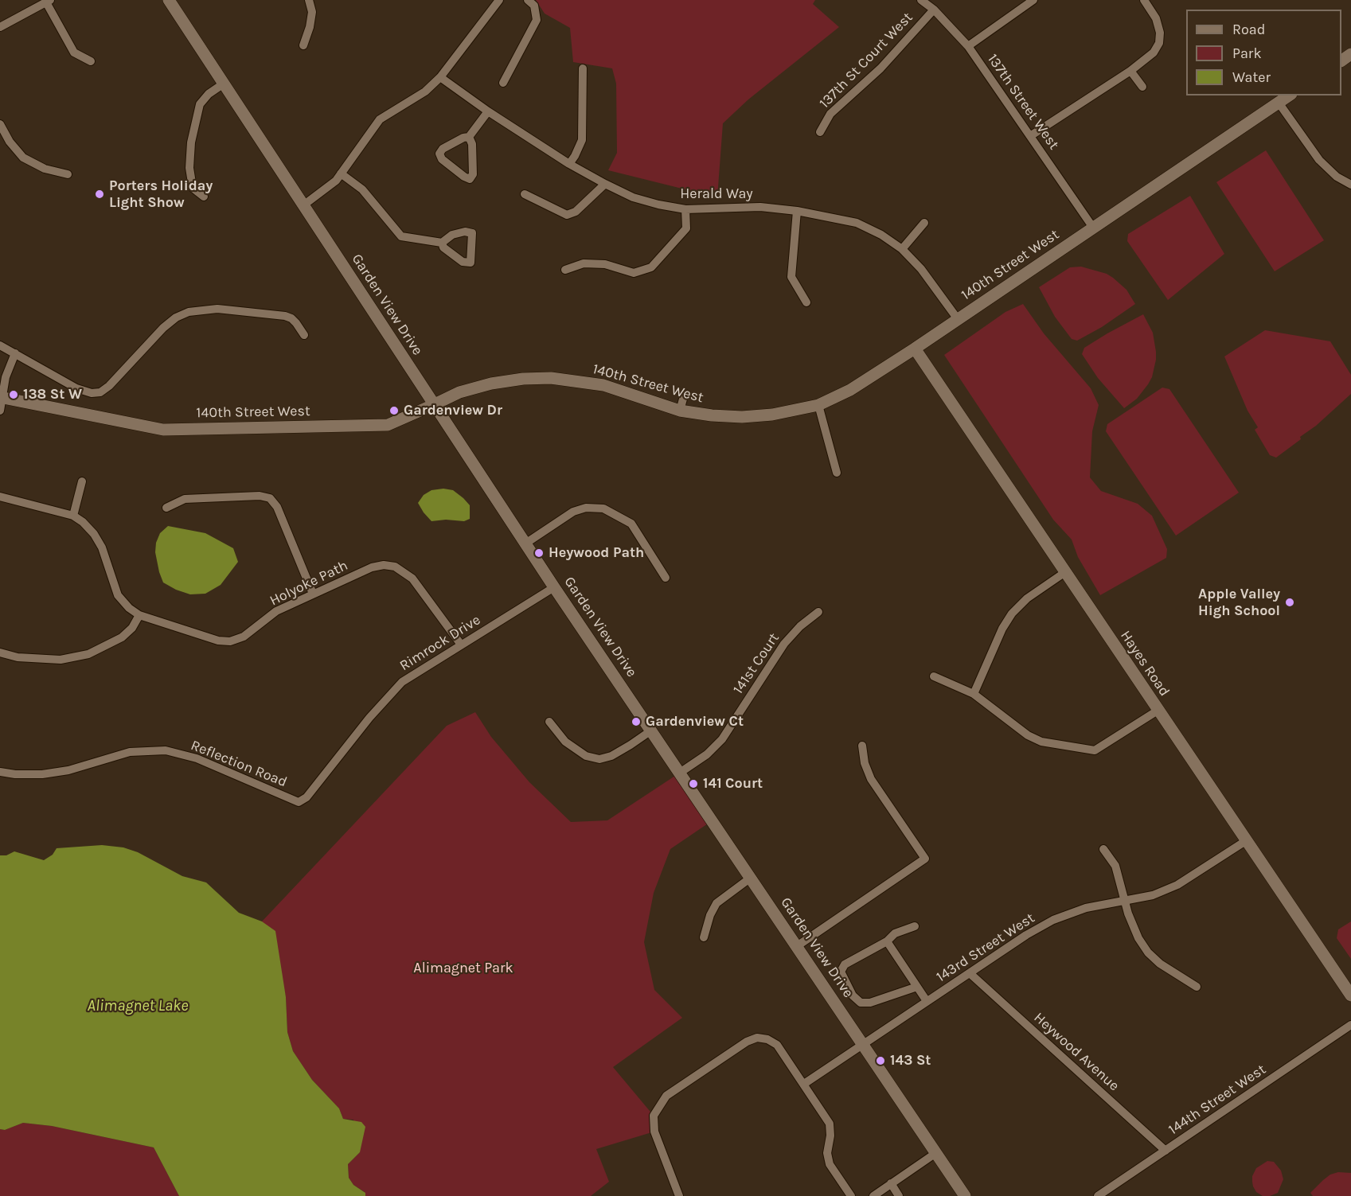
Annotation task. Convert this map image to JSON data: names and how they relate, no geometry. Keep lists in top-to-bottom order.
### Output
{
  "streets": {
    "street": [
      "137th St Court West",
      "137th Street West",
      "Herald Way",
      "140th Street West",
      "Garden View Drive",
      "Holyoke Path",
      "Rimrock Drive",
      "141st Court",
      "Hayes Road",
      "Reflection Road",
      "143rd Street West",
      "Heywood Avenue",
      "144th Street West"
    ]
  },
  "crossings": [
    ["137th St Court West", "137th Street West"],
    ["137th Street West", "140th Street West"],
    ["Herald Way", "140th Street West"],
    ["140th Street West", "Garden View Drive"],
    ["140th Street West", "Hayes Road"],
    ["Garden View Drive", "Rimrock Drive"],
    ["Garden View Drive", "141st Court"],
    ["Garden View Drive", "143rd Street West"],
    ["Holyoke Path", "Rimrock Drive"],
    ["Rimrock Drive", "Reflection Road"],
    ["Hayes Road", "143rd Street West"],
    ["143rd Street West", "Heywood Avenue"],
    ["Heywood Avenue", "144th Street West"]
  ],
  "water": ["Alimagnet Lake"],
  "parks": ["Alimagnet Park"],
  "places": [
    "Porters Holiday Light Show",
    "138 St W",
    "Gardenview Dr",
    "Heywood Path",
    "Apple Valley High School",
    "Gardenview Ct",
    "141 Court",
    "143 St"
  ],
  "legend": ["Road", "Park", "Water"]
}
